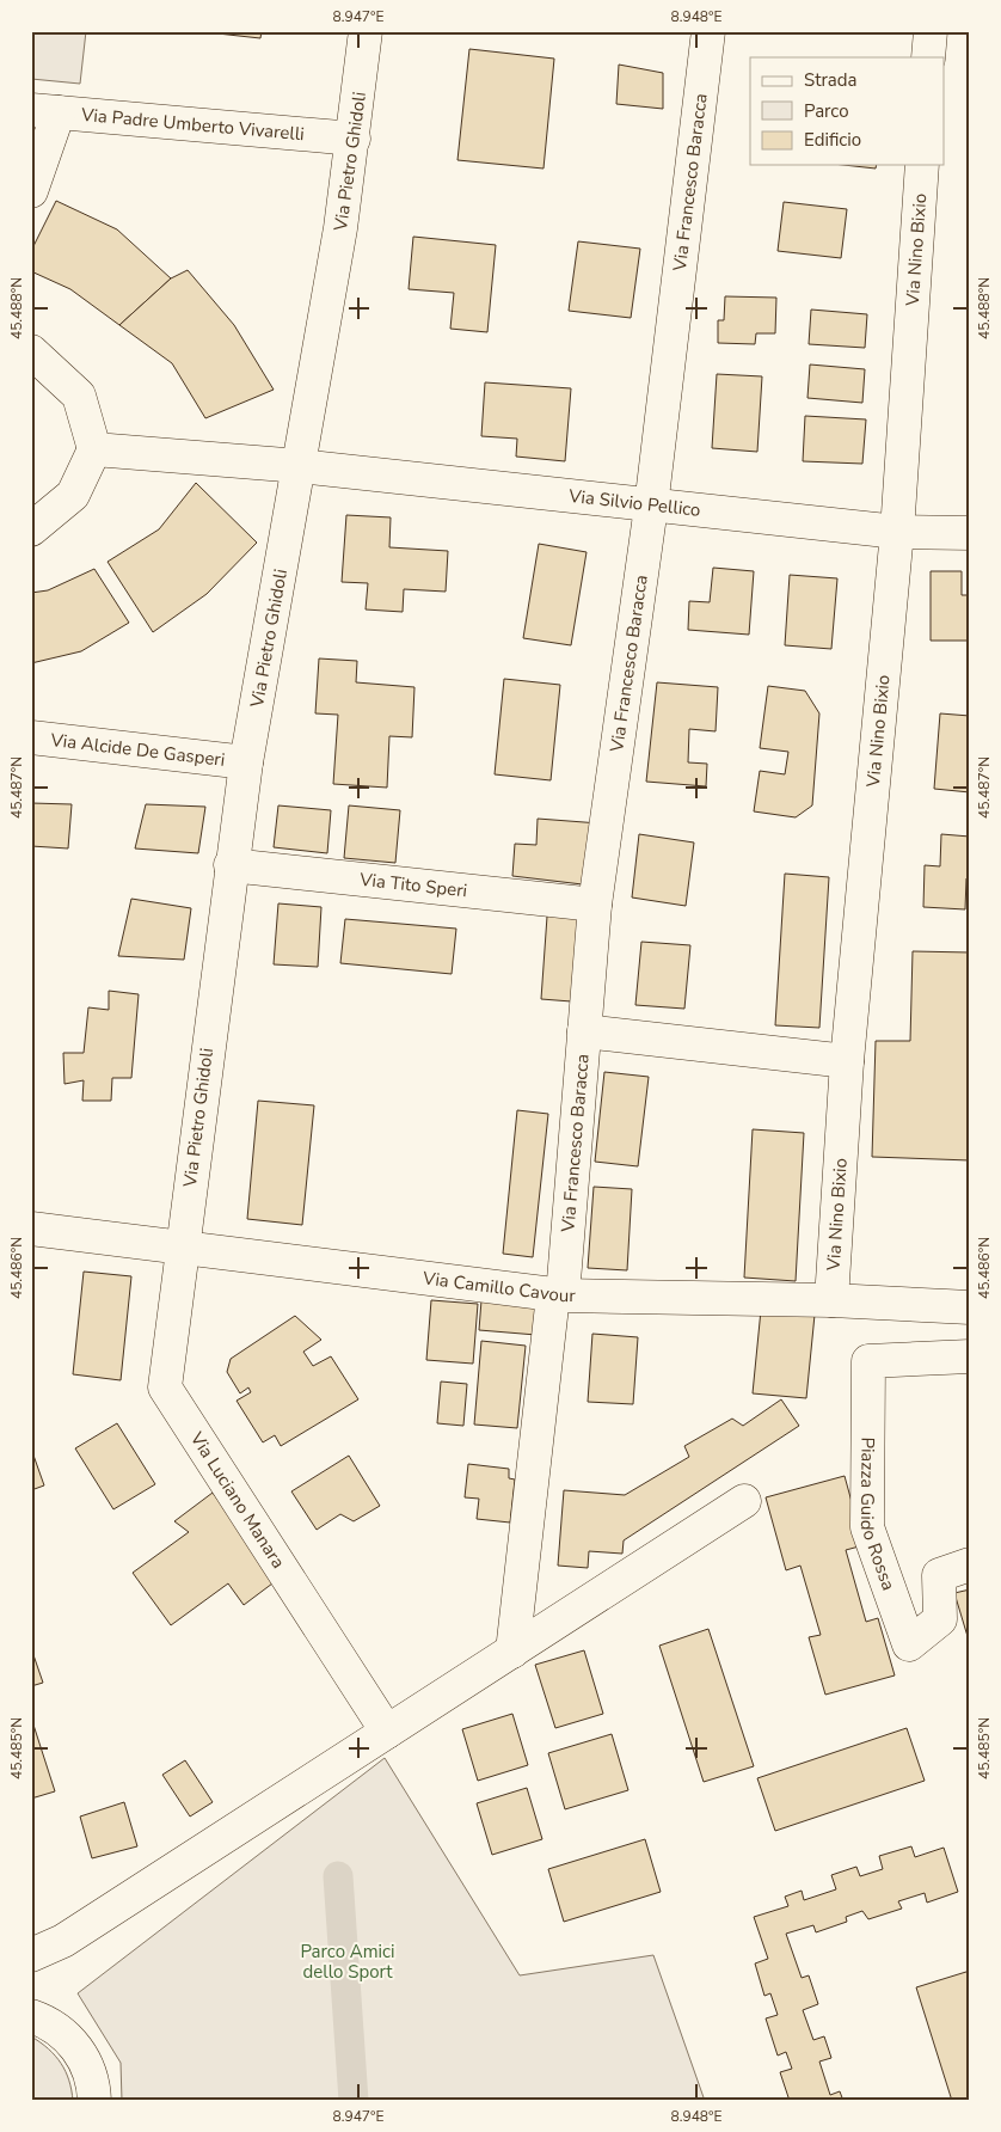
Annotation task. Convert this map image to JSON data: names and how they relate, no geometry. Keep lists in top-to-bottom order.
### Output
{
  "streets": {
    "street": [
      "Via Padre Umberto Vivarelli",
      "Via Pietro Ghidoli",
      "Via Francesco Baracca",
      "Via Nino Bixio",
      "Via Silvio Pellico",
      "Via Alcide De Gasperi",
      "Via Tito Speri",
      "Via Camillo Cavour",
      "Via Luciano Manara",
      "Piazza Guido Rossa"
    ]
  },
  "crossings": [
    ["Via Padre Umberto Vivarelli", "Via Pietro Ghidoli"],
    ["Via Pietro Ghidoli", "Via Silvio Pellico"],
    ["Via Pietro Ghidoli", "Via Alcide De Gasperi"],
    ["Via Pietro Ghidoli", "Via Tito Speri"],
    ["Via Pietro Ghidoli", "Via Camillo Cavour"],
    ["Via Pietro Ghidoli", "Via Luciano Manara"],
    ["Via Francesco Baracca", "Via Silvio Pellico"],
    ["Via Francesco Baracca", "Via Tito Speri"],
    ["Via Francesco Baracca", "Via Camillo Cavour"],
    ["Via Nino Bixio", "Via Silvio Pellico"],
    ["Via Nino Bixio", "Via Camillo Cavour"],
    ["Via Camillo Cavour", "Via Luciano Manara"]
  ],
  "parks": ["Parco Amici dello Sport"],
  "legend": ["Strada", "Parco", "Edificio"],
  "coordinates": [
    "8.947°E",
    "8.948°E",
    "45.488°N",
    "45.487°N",
    "45.486°N",
    "45.485°N"
  ]
}
